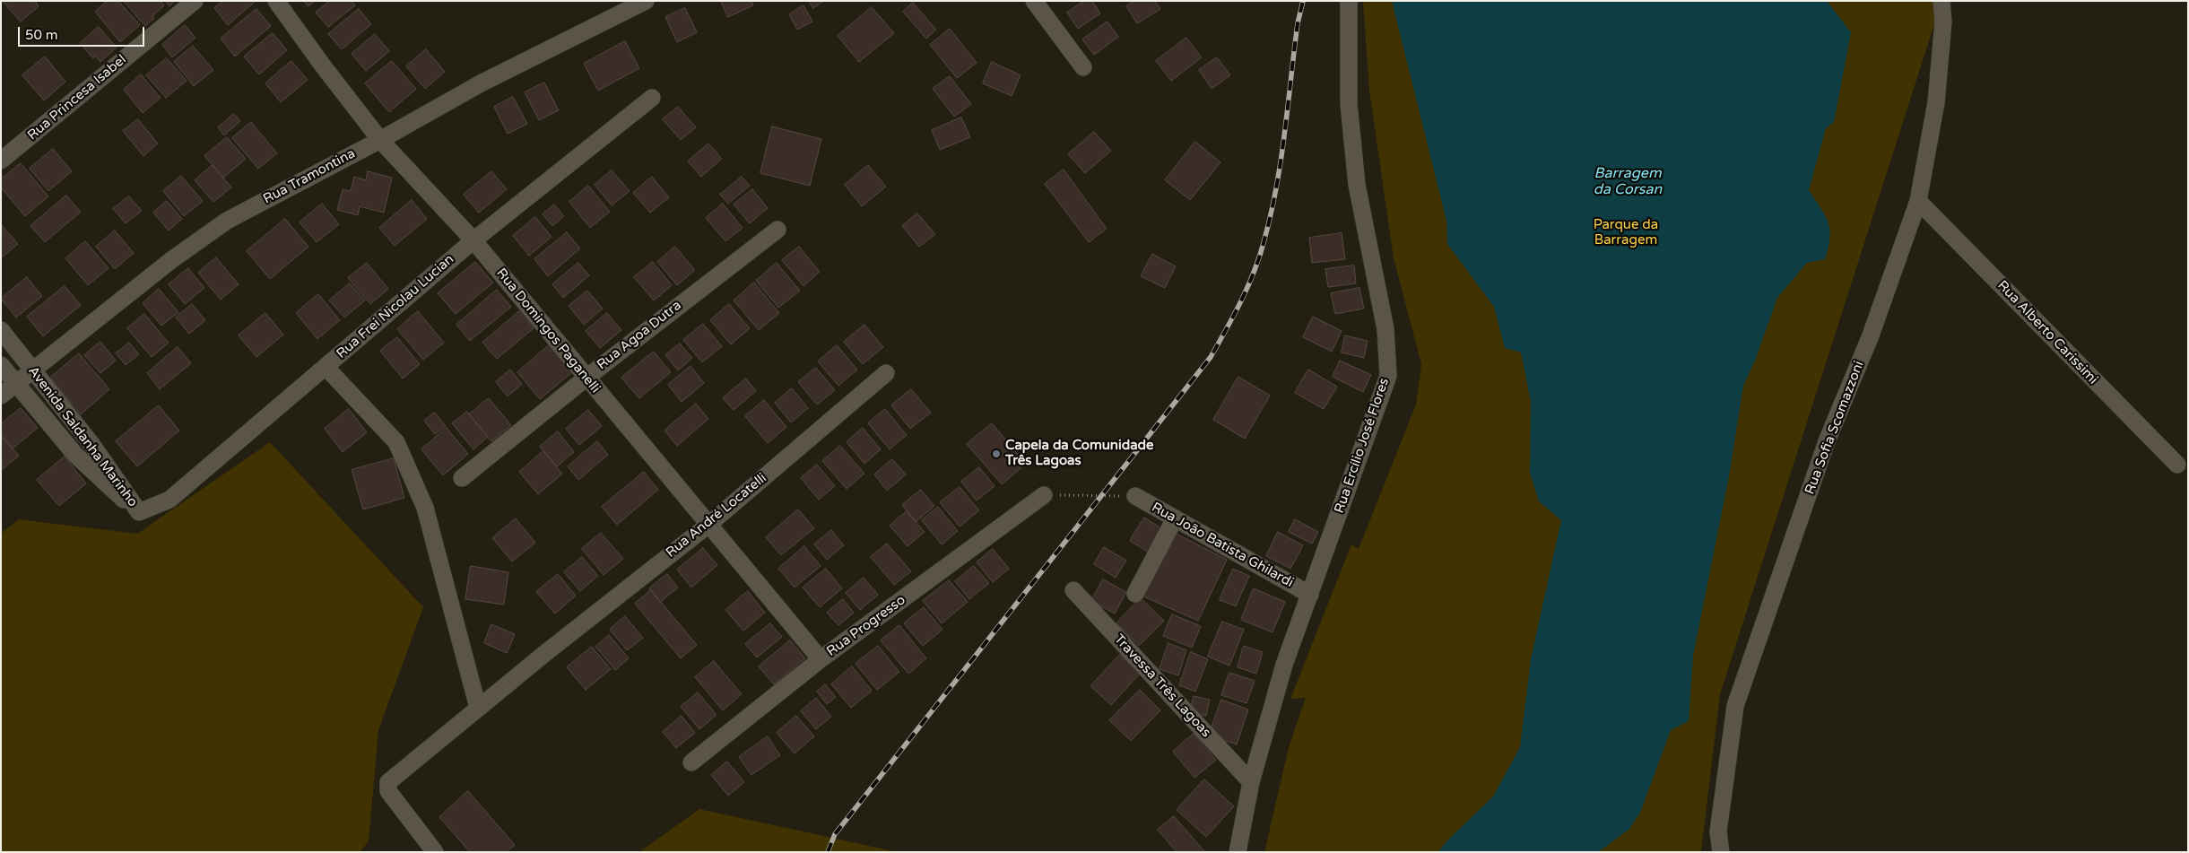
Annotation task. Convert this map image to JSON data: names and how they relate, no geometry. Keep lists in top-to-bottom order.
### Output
{
  "streets": {
    "street": [
      "Rua Princesa Isabel",
      "Rua Tramontina",
      "Rua Frei Nicolau Lucian",
      "Rua Domingos Paganelli",
      "Rua Alberto Carissimi",
      "Rua Agoa Dutra",
      "Rua Sofia Scomazzoni",
      "Avenida Saldanha Marinho",
      "Rua Ercílio José Flores",
      "Rua André Locatelli",
      "Rua João Batista Ghilardi",
      "Rua Progresso",
      "Travessa Três Lagoas"
    ]
  },
  "crossings": [
    ["Rua Tramontina", "Rua Domingos Paganelli"],
    ["Rua Tramontina", "Avenida Saldanha Marinho"],
    ["Rua Frei Nicolau Lucian", "Rua Domingos Paganelli"],
    ["Rua Frei Nicolau Lucian", "Avenida Saldanha Marinho"],
    ["Rua Domingos Paganelli", "Rua Agoa Dutra"],
    ["Rua Domingos Paganelli", "Rua André Locatelli"],
    ["Rua Domingos Paganelli", "Rua Progresso"],
    ["Rua Alberto Carissimi", "Rua Sofia Scomazzoni"],
    ["Rua Ercílio José Flores", "Rua João Batista Ghilardi"],
    ["Rua Ercílio José Flores", "Travessa Três Lagoas"]
  ],
  "water": ["Barragem da Corsan"],
  "parks": ["Parque da Barragem"],
  "places": ["Capela da Comunidade Três Lagoas"],
  "scale_bar": "50 m"
}
